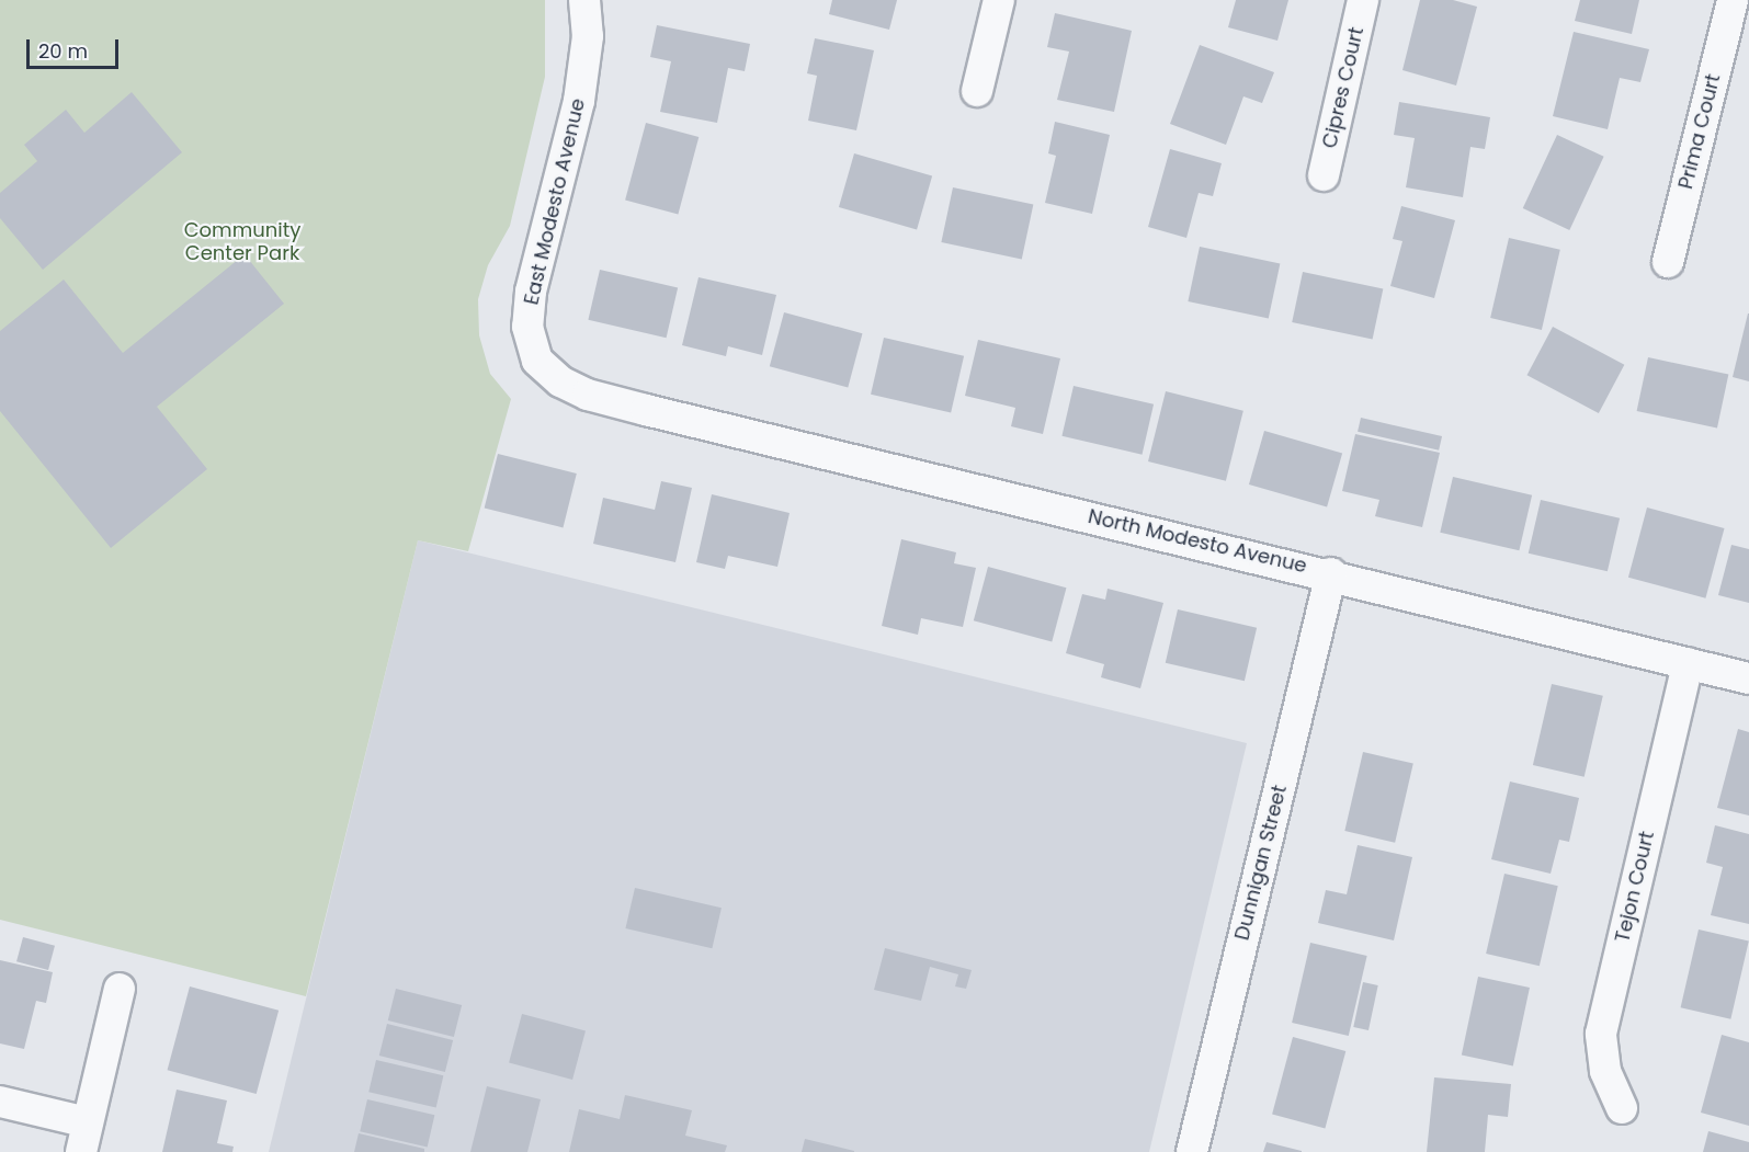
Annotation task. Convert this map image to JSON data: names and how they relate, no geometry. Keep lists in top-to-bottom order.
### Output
{
  "streets": {
    "street": [
      "Cipres Court",
      "Prima Court",
      "East Modesto Avenue",
      "North Modesto Avenue",
      "Dunnigan Street",
      "Tejon Court"
    ]
  },
  "crossings": [
    ["East Modesto Avenue", "North Modesto Avenue"],
    ["North Modesto Avenue", "Dunnigan Street"],
    ["North Modesto Avenue", "Tejon Court"]
  ],
  "parks": ["Community Center Park"],
  "scale_bar": "20 m"
}
